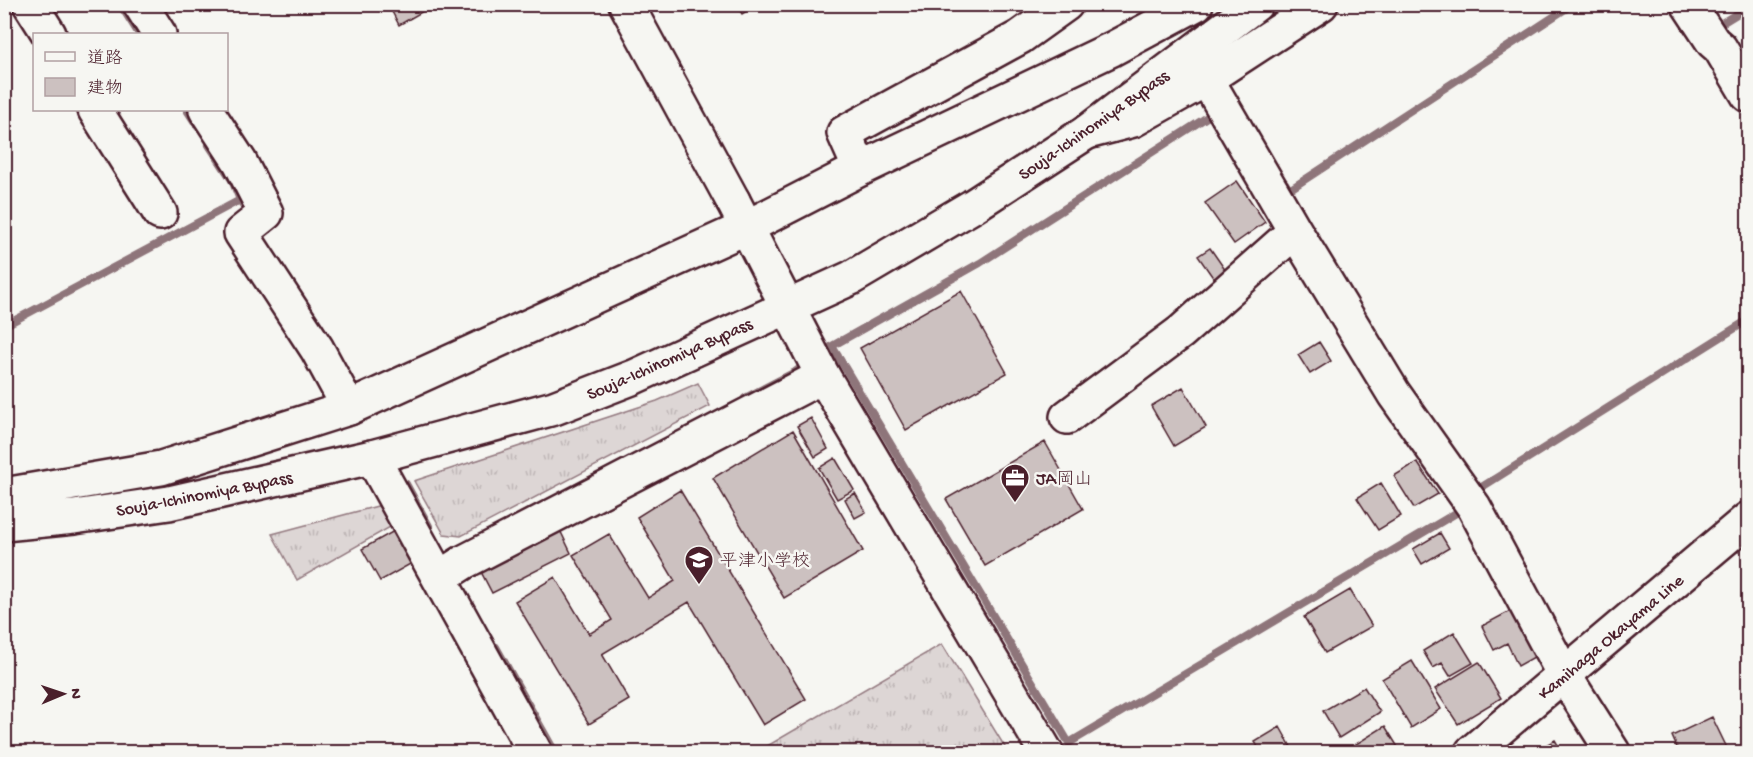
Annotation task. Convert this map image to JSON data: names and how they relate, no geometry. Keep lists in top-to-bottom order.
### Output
{
  "streets": {
    "main road": ["Souja-Ichinomiya Bypass", "Kamihaga Okayama Line"]
  },
  "places": {
    "office": ["JA岡山"],
    "school or university": ["平津小学校"]
  },
  "legend": ["道路", "建物"],
  "north": "right"
}
